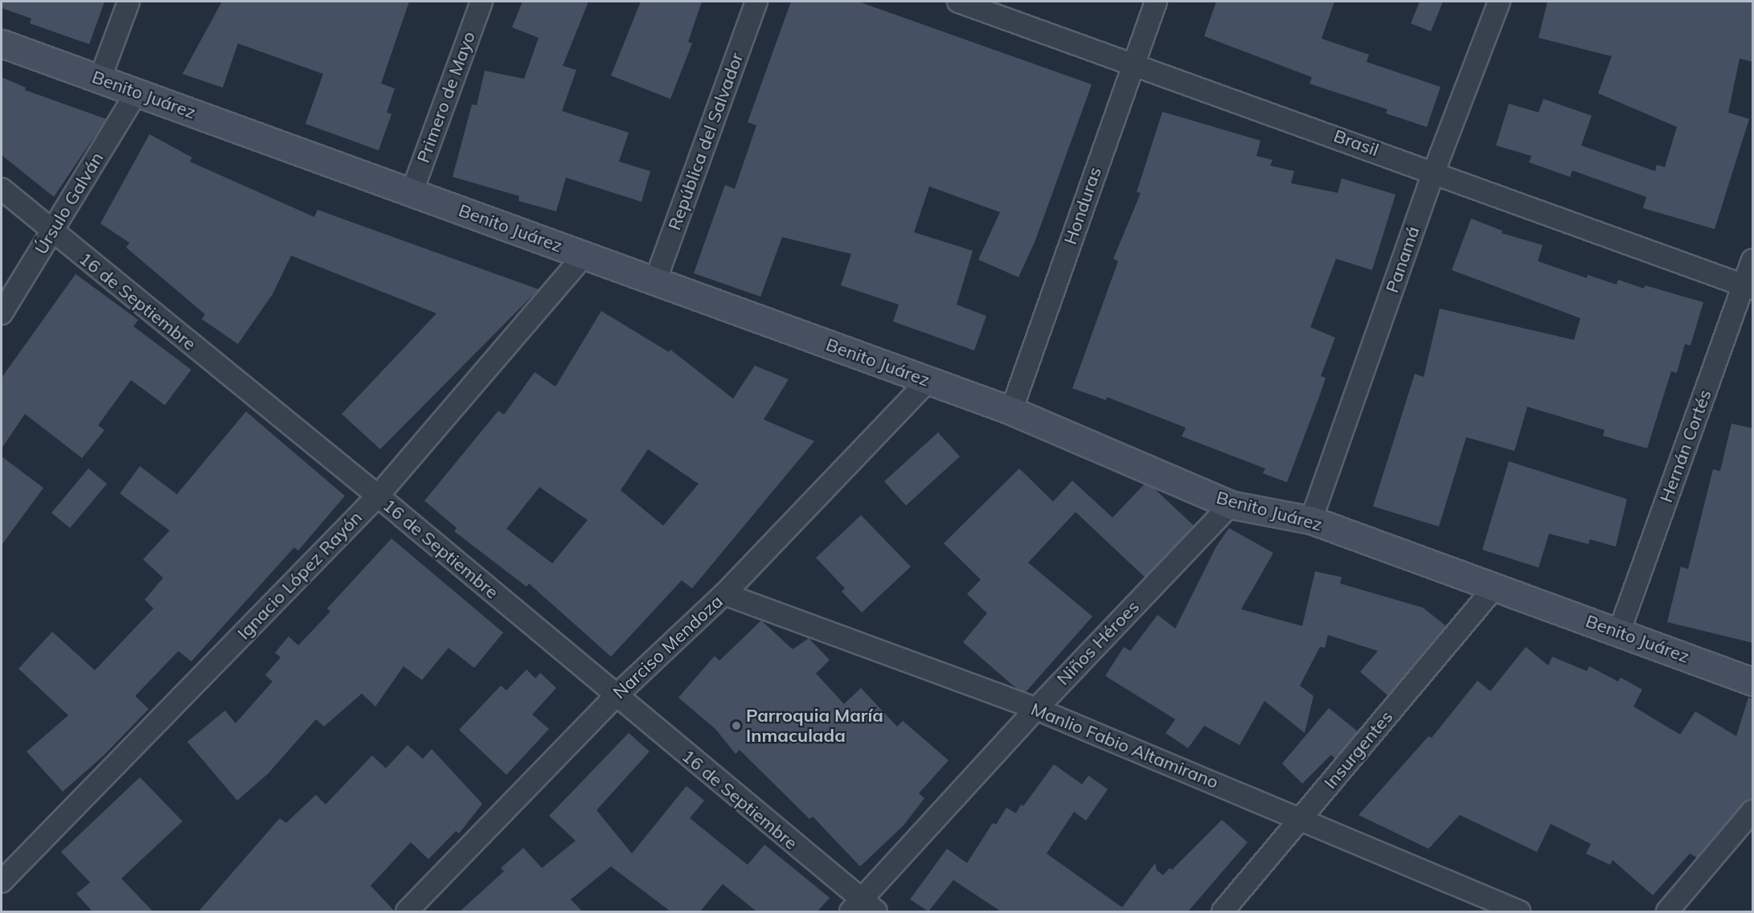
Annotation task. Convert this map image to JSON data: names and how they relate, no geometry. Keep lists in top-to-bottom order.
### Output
{
  "streets": {
    "street": [
      "Benito Juárez",
      "Primero de Mayo",
      "República del Salvador",
      "Brasil",
      "Úrsulo Galván",
      "Honduras",
      "Panamá",
      "16 de Septiembre",
      "Hernán Cortés",
      "Ignacio López Rayón",
      "Niños Héroes",
      "Narciso Mendoza",
      "Manlio Fabio Altamirano",
      "Insurgentes"
    ]
  },
  "crossings": [
    ["Benito Juárez", "Primero de Mayo"],
    ["Benito Juárez", "República del Salvador"],
    ["Benito Juárez", "Úrsulo Galván"],
    ["Benito Juárez", "Honduras"],
    ["Benito Juárez", "Panamá"],
    ["Benito Juárez", "Hernán Cortés"],
    ["Benito Juárez", "Ignacio López Rayón"],
    ["Benito Juárez", "Niños Héroes"],
    ["Benito Juárez", "Narciso Mendoza"],
    ["Benito Juárez", "Insurgentes"],
    ["Brasil", "Honduras"],
    ["Brasil", "Panamá"],
    ["Brasil", "Hernán Cortés"],
    ["Úrsulo Galván", "16 de Septiembre"],
    ["16 de Septiembre", "Ignacio López Rayón"],
    ["16 de Septiembre", "Niños Héroes"],
    ["16 de Septiembre", "Narciso Mendoza"],
    ["Niños Héroes", "Manlio Fabio Altamirano"],
    ["Narciso Mendoza", "Manlio Fabio Altamirano"],
    ["Manlio Fabio Altamirano", "Insurgentes"]
  ],
  "places": ["Parroquia María Inmaculada"]
}
